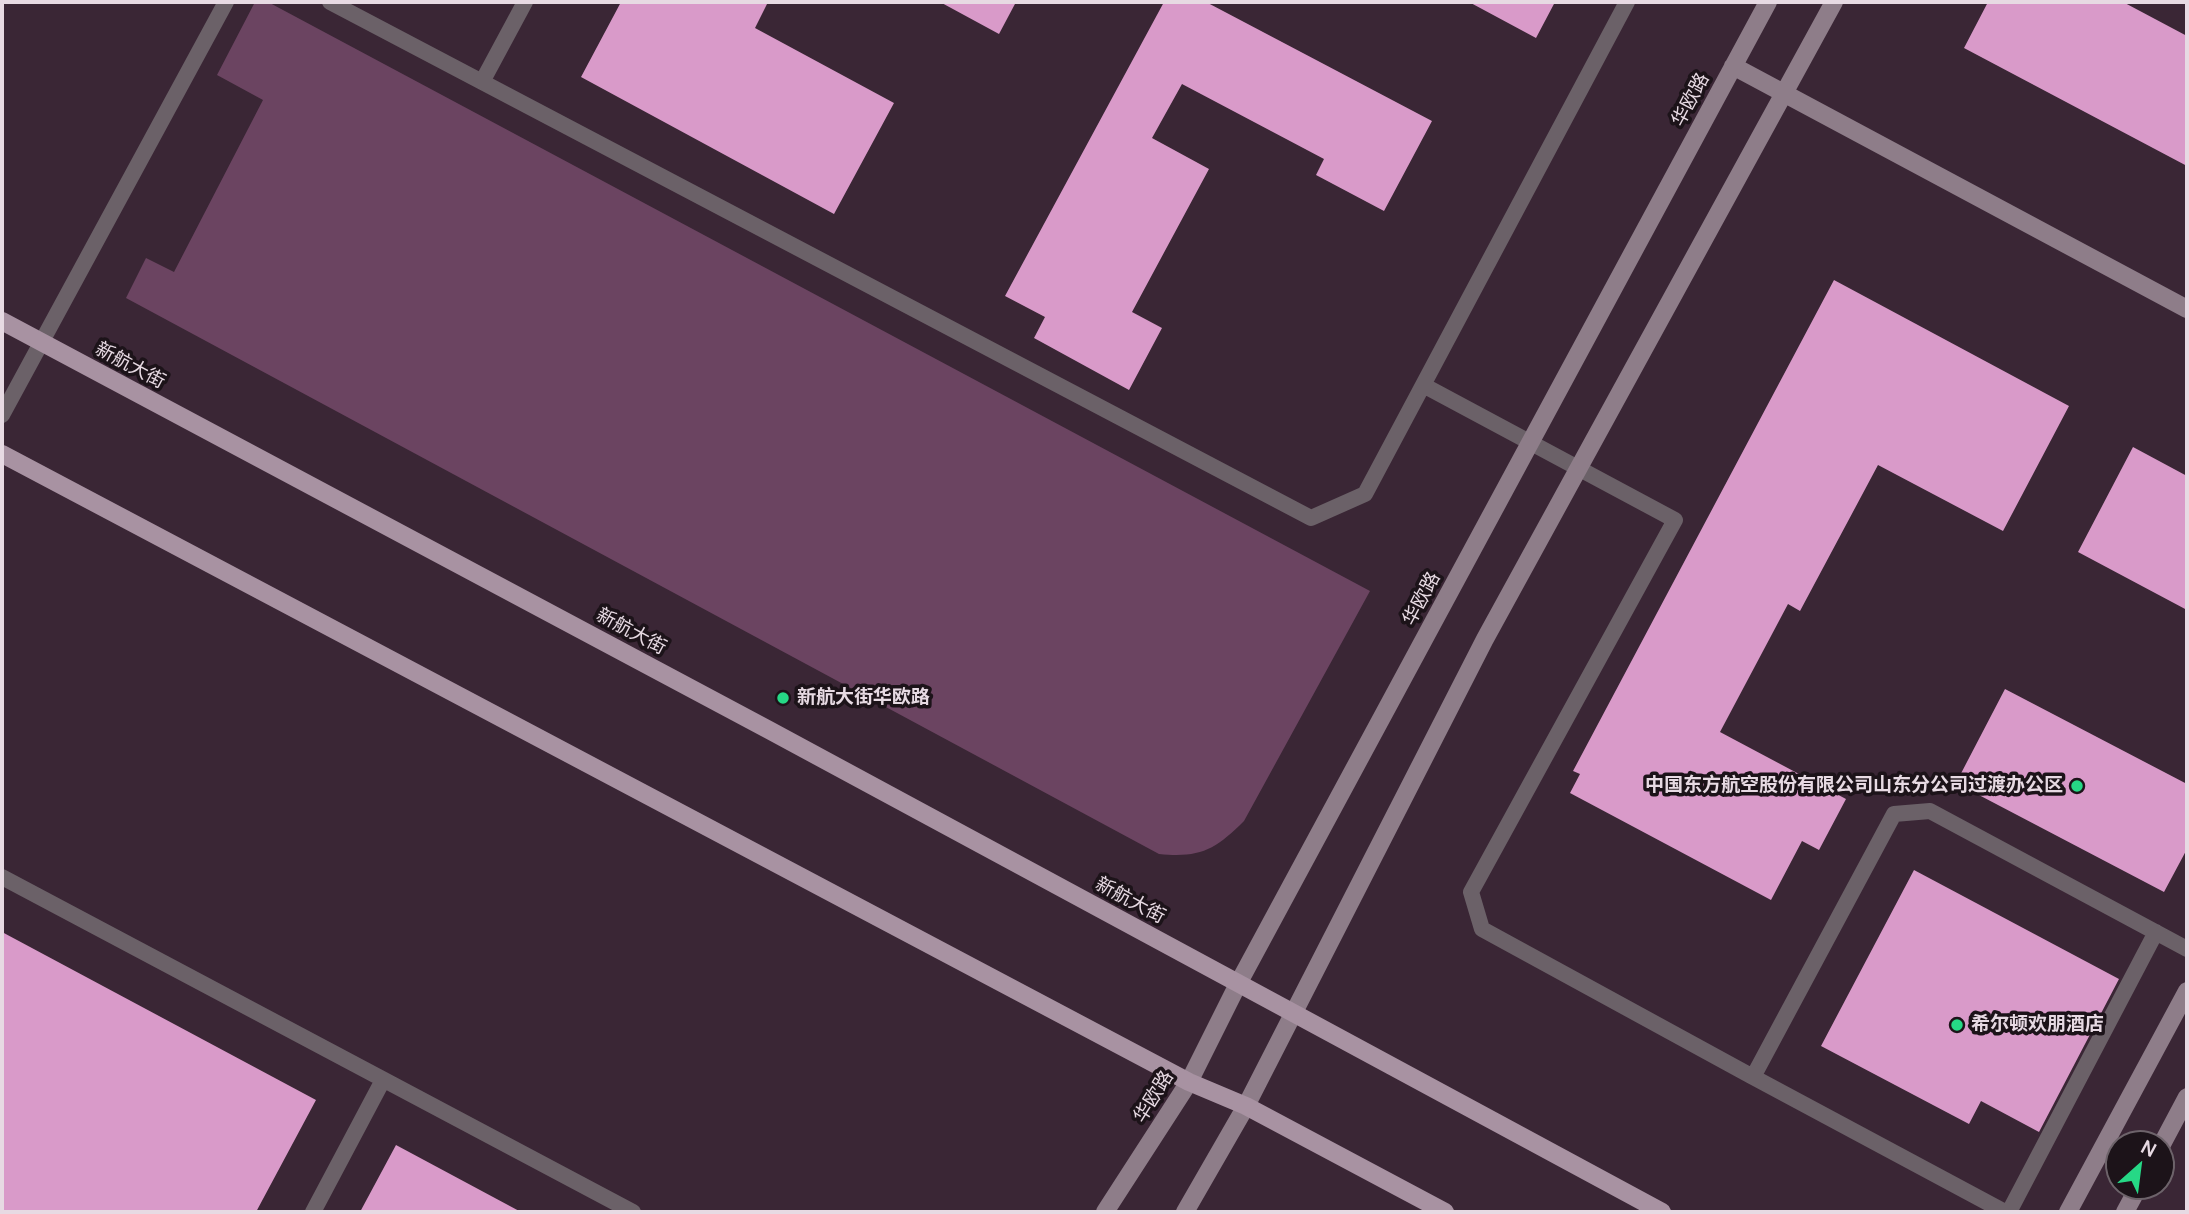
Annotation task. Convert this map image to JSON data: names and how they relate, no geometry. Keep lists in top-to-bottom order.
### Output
{
  "streets": {
    "main road": ["华欧路", "新航大街"]
  },
  "crossings": [
    ["华欧路", "新航大街"]
  ],
  "places": ["新航大街华欧路", "中国东方航空股份有限公司山东分公司过渡办公区", "希尔顿欢朋酒店"],
  "north": "top right"
}
